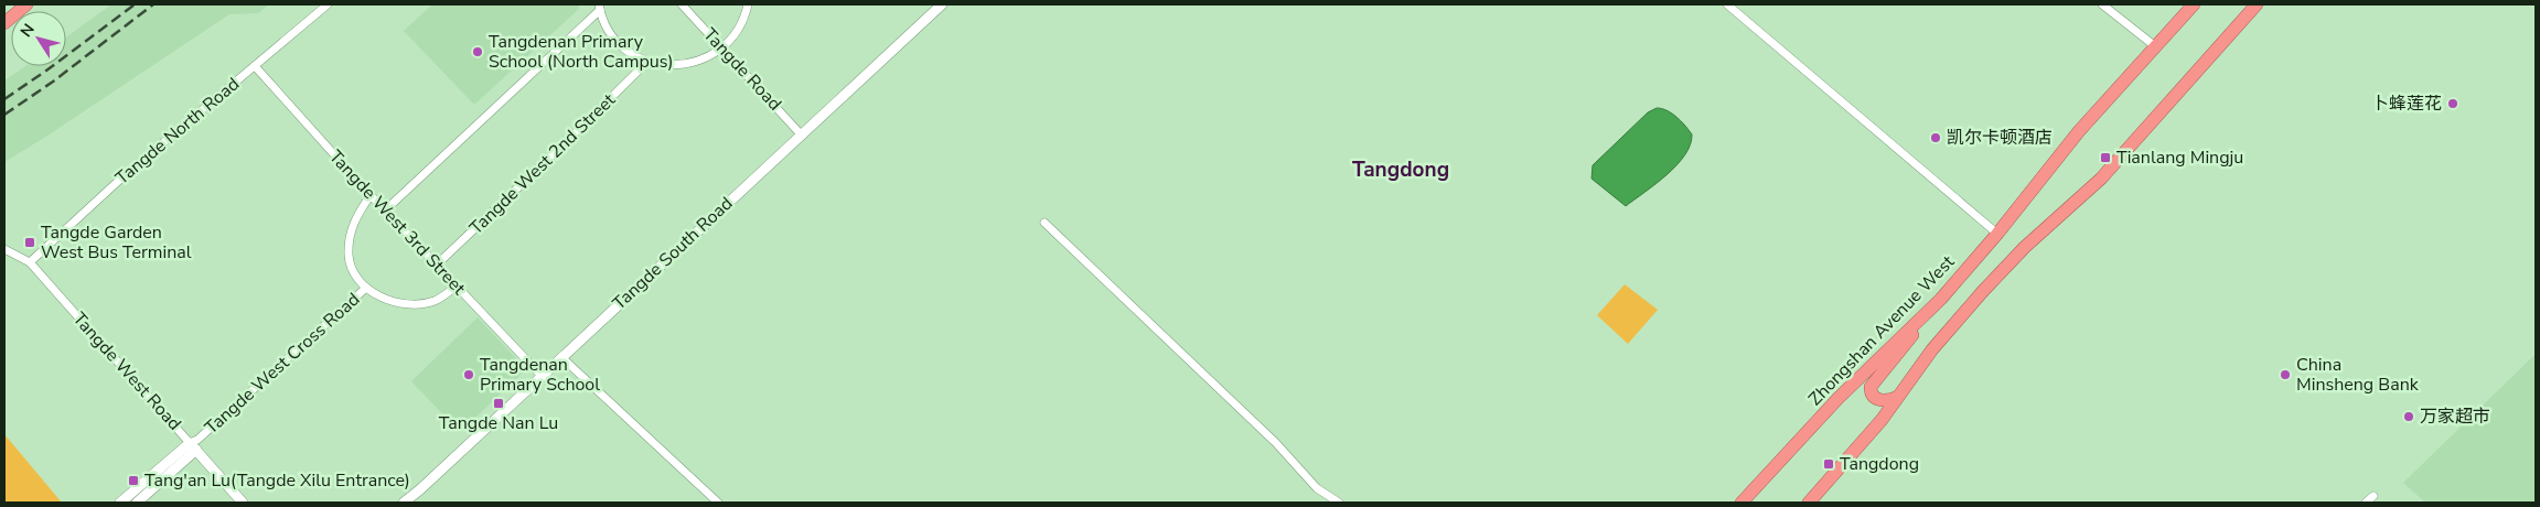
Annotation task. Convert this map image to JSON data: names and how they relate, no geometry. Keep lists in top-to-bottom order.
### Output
{
  "streets": {
    "highway": ["Zhongshan Avenue West"],
    "street": [
      "Tangde Road",
      "Tangde North Road",
      "Tangde West 2nd Street",
      "Tangde West 3rd Street",
      "Tangde South Road",
      "Tangde West Cross Road",
      "Tangde West Road"
    ]
  },
  "crossings": [
    ["Tangde Road", "Tangde South Road"],
    ["Tangde North Road", "Tangde West 3rd Street"],
    ["Tangde North Road", "Tangde West Road"],
    ["Tangde West 2nd Street", "Tangde West 3rd Street"],
    ["Tangde West 3rd Street", "Tangde South Road"],
    ["Tangde West Cross Road", "Tangde West Road"]
  ],
  "districts": ["Tangdong"],
  "places": {
    "other": [
      "Tangdenan Primary School (North Campus)",
      "卜蜂莲花",
      "凯尔卡顿酒店",
      "Tangdenan Primary School",
      "China Minsheng Bank",
      "万家超市"
    ],
    "transit": [
      "Tianlang Mingju",
      "Tangde Garden West Bus Terminal",
      "Tangde Nan Lu",
      "Tangdong",
      "Tang'an Lu(Tangde Xilu Entrance)"
    ]
  },
  "north": "top left"
}
